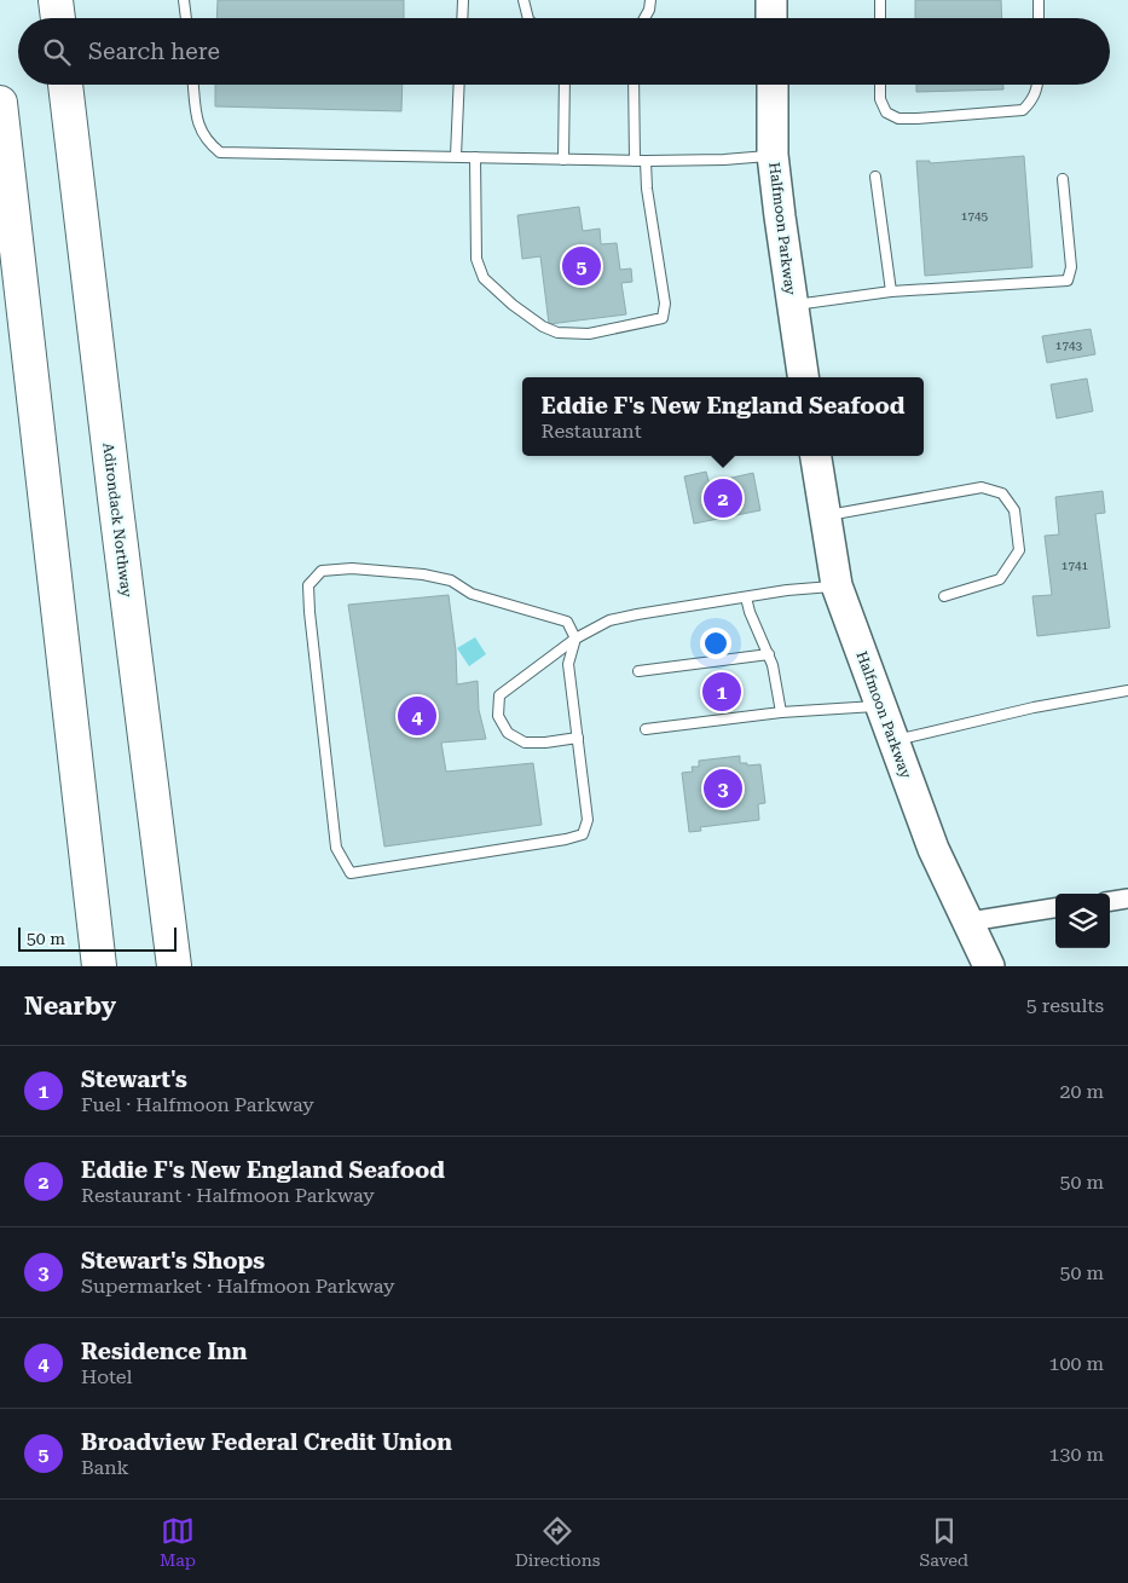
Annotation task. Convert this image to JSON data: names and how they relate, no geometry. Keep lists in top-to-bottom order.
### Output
{
  "streets": {
    "highway": ["Adirondack Northway"],
    "main road": ["Halfmoon Parkway"]
  },
  "house_numbers": ["1745", "1743", "1741"],
  "scale_bar": "50 m",
  "page": {
    "search": "Search here",
    "pins": [
      "5",
      "2",
      "1",
      "4",
      "3"
    ],
    "popup": ["Eddie F's New England Seafood", "Restaurant"],
    "scale": "50 m",
    "heading": ["Nearby", "5 results"],
    "list": [
      {
        "mark": "1",
        "name": "Stewart's",
        "note": "Fuel · Halfmoon Parkway",
        "value": "20 m"
      },
      {
        "mark": "2",
        "name": "Eddie F's New England Seafood",
        "note": "Restaurant · Halfmoon Parkway",
        "value": "50 m"
      },
      {
        "mark": "3",
        "name": "Stewart's Shops",
        "note": "Supermarket · Halfmoon Parkway",
        "value": "50 m"
      },
      {
        "mark": "4",
        "name": "Residence Inn",
        "note": "Hotel",
        "value": "100 m"
      },
      {
        "mark": "5",
        "name": "Broadview Federal Credit Union",
        "note": "Bank",
        "value": "130 m"
      }
    ],
    "nav": ["Map", "Directions", "Saved"]
  }
}
